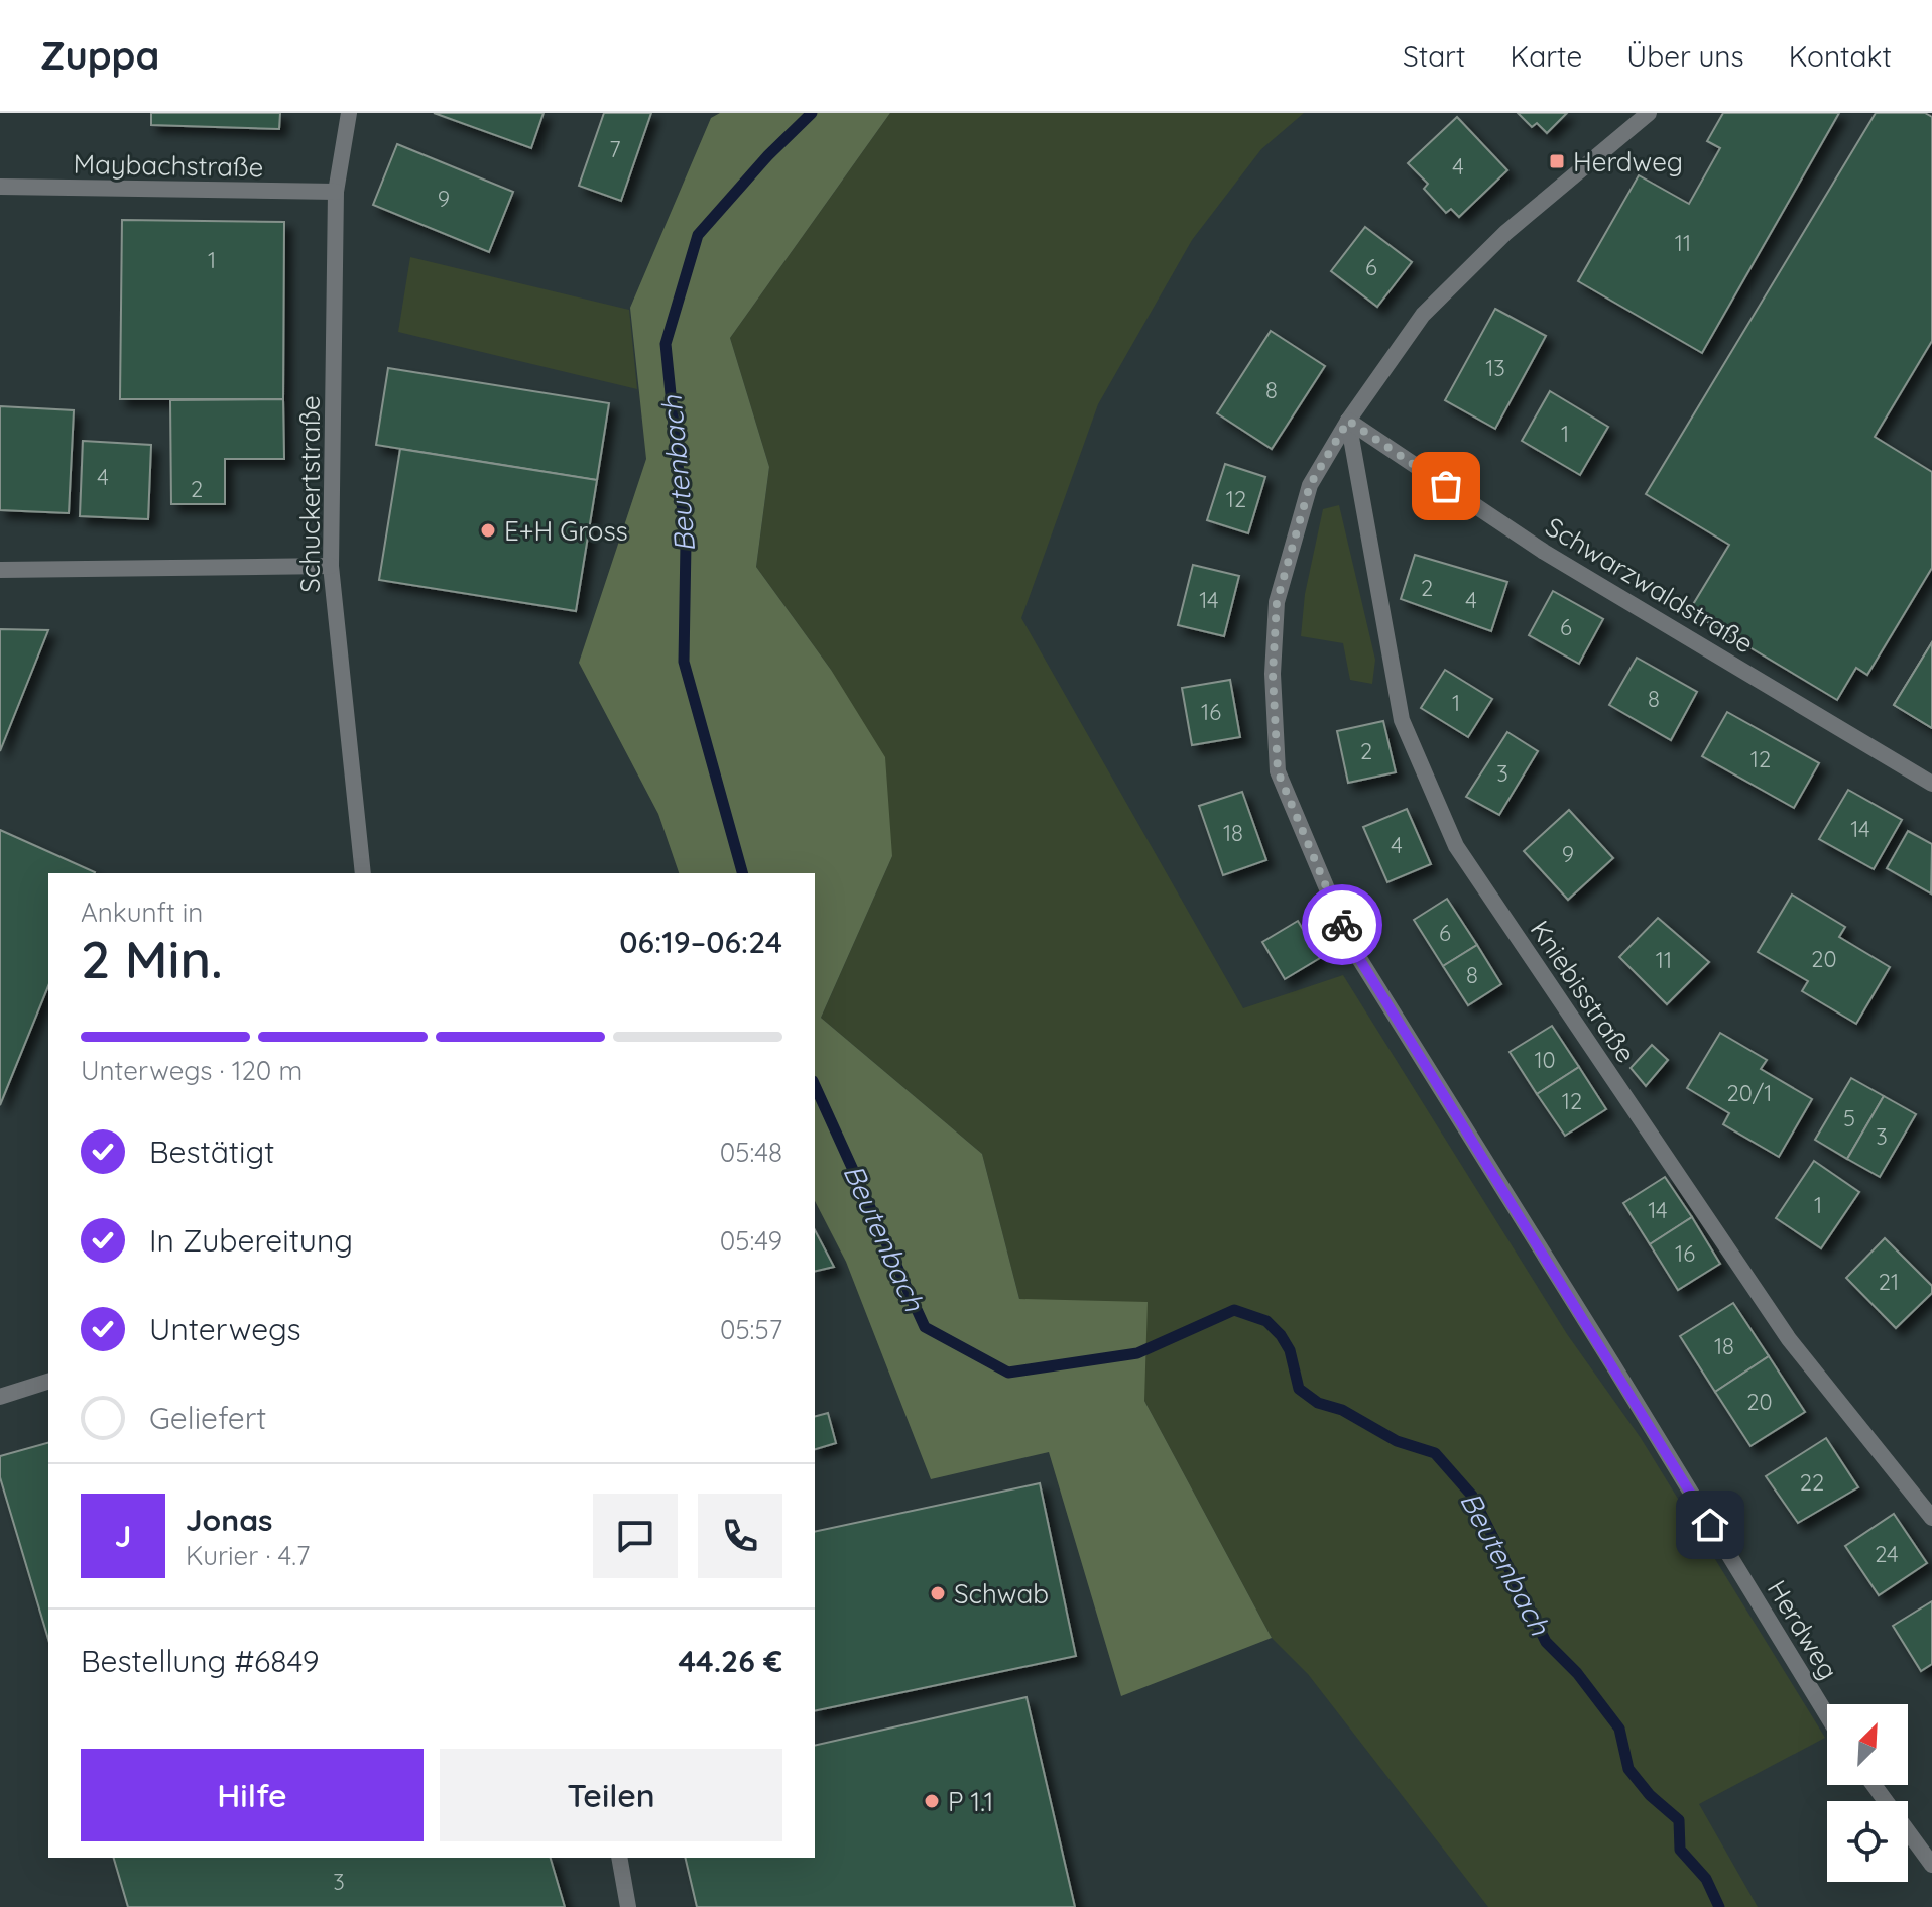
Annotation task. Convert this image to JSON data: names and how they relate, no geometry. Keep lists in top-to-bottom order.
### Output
{
  "streets": {
    "street": [
      "Maybachstraße",
      "Schuckertstraße",
      "Schwarzwaldstraße",
      "Kniebisstraße",
      "Herdweg"
    ]
  },
  "crossings": [
    ["Maybachstraße", "Schuckertstraße"],
    ["Schwarzwaldstraße", "Kniebisstraße"],
    ["Schwarzwaldstraße", "Herdweg"],
    ["Kniebisstraße", "Herdweg"]
  ],
  "water": ["Beutenbach"],
  "places": {
    "transit": ["Herdweg"],
    "other": ["E+H Gross", "Schwab", "P 1.1"]
  },
  "house_numbers": [
    "7",
    "4",
    "9",
    "11",
    "1",
    "6",
    "13",
    "8",
    "1",
    "4",
    "2",
    "12",
    "2",
    "14",
    "4",
    "6",
    "8",
    "1",
    "16",
    "2",
    "12",
    "3",
    "14",
    "18",
    "4",
    "9",
    "6",
    "20",
    "11",
    "8",
    "10",
    "20/1",
    "12",
    "5",
    "3",
    "1",
    "14",
    "16",
    "21",
    "18",
    "20",
    "22",
    "24",
    "3"
  ],
  "north": "top right",
  "page": {
    "header": "Zuppa",
    "nav": [
      "Start",
      "Karte",
      "Über uns",
      "Kontakt"
    ],
    "heading": ["2 Min.", "Ankunft in", "06:19–06:24"],
    "panel": [
      "Jonas",
      "Kurier · 4.7",
      "Bestellung #6849",
      "44.26 €"
    ],
    "bar": "Unterwegs · 120 m",
    "list": [
      ["Bestätigt", "05:48"],
      ["In Zubereitung", "05:49"],
      ["Unterwegs", "05:57"],
      "Geliefert"
    ],
    "round": "J",
    "buttons": ["Hilfe", "Teilen"]
  }
}
